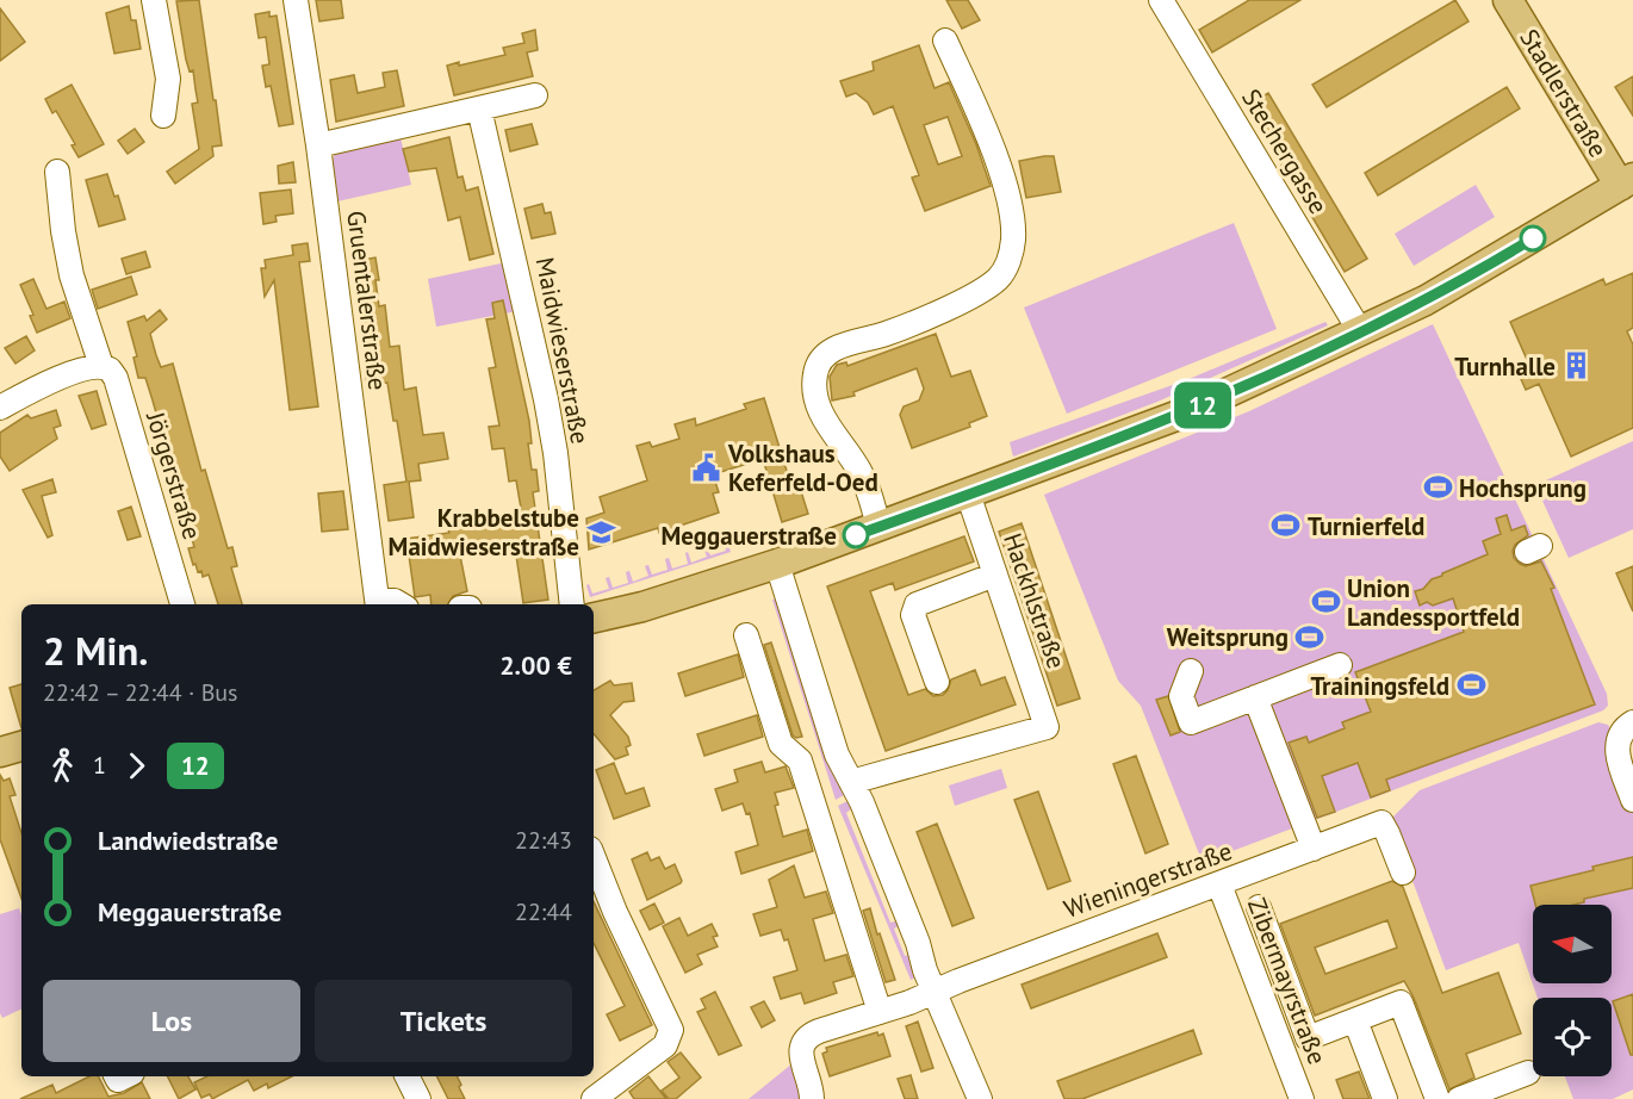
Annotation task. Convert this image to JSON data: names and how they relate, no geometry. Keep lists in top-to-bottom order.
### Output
{
  "streets": {
    "main road": ["Stadlerstraße"],
    "street": [
      "Stechergasse",
      "Gruentalerstraße",
      "Maidwieserstraße",
      "Jörgerstraße",
      "Hackhlstraße",
      "Wieningerstraße",
      "Zibermayrstraße"
    ]
  },
  "crossings": [
    ["Wieningerstraße", "Zibermayrstraße"]
  ],
  "places": {
    "building": ["Turnhalle"],
    "public building": ["Volkshaus Keferfeld-Oed"],
    "sports": [
      "Hochsprung",
      "Turnierfeld",
      "Union Landessportfeld",
      "Weitsprung",
      "Trainingsfeld"
    ],
    "school or university": ["Krabbelstube Maidwieserstraße"],
    "other": ["Meggauerstraße"]
  },
  "lines": ["bus line 12"],
  "north": "left",
  "page": {
    "on_map": "12",
    "heading": ["2 Min.", "22:42 – 22:44 · Bus", "2.00 €"],
    "legs": ["1", "12"],
    "list": [
      {
        "name": "Landwiedstraße",
        "value": "22:43"
      },
      {
        "name": "Meggauerstraße",
        "value": "22:44"
      }
    ],
    "buttons": ["Los", "Tickets"]
  }
}
